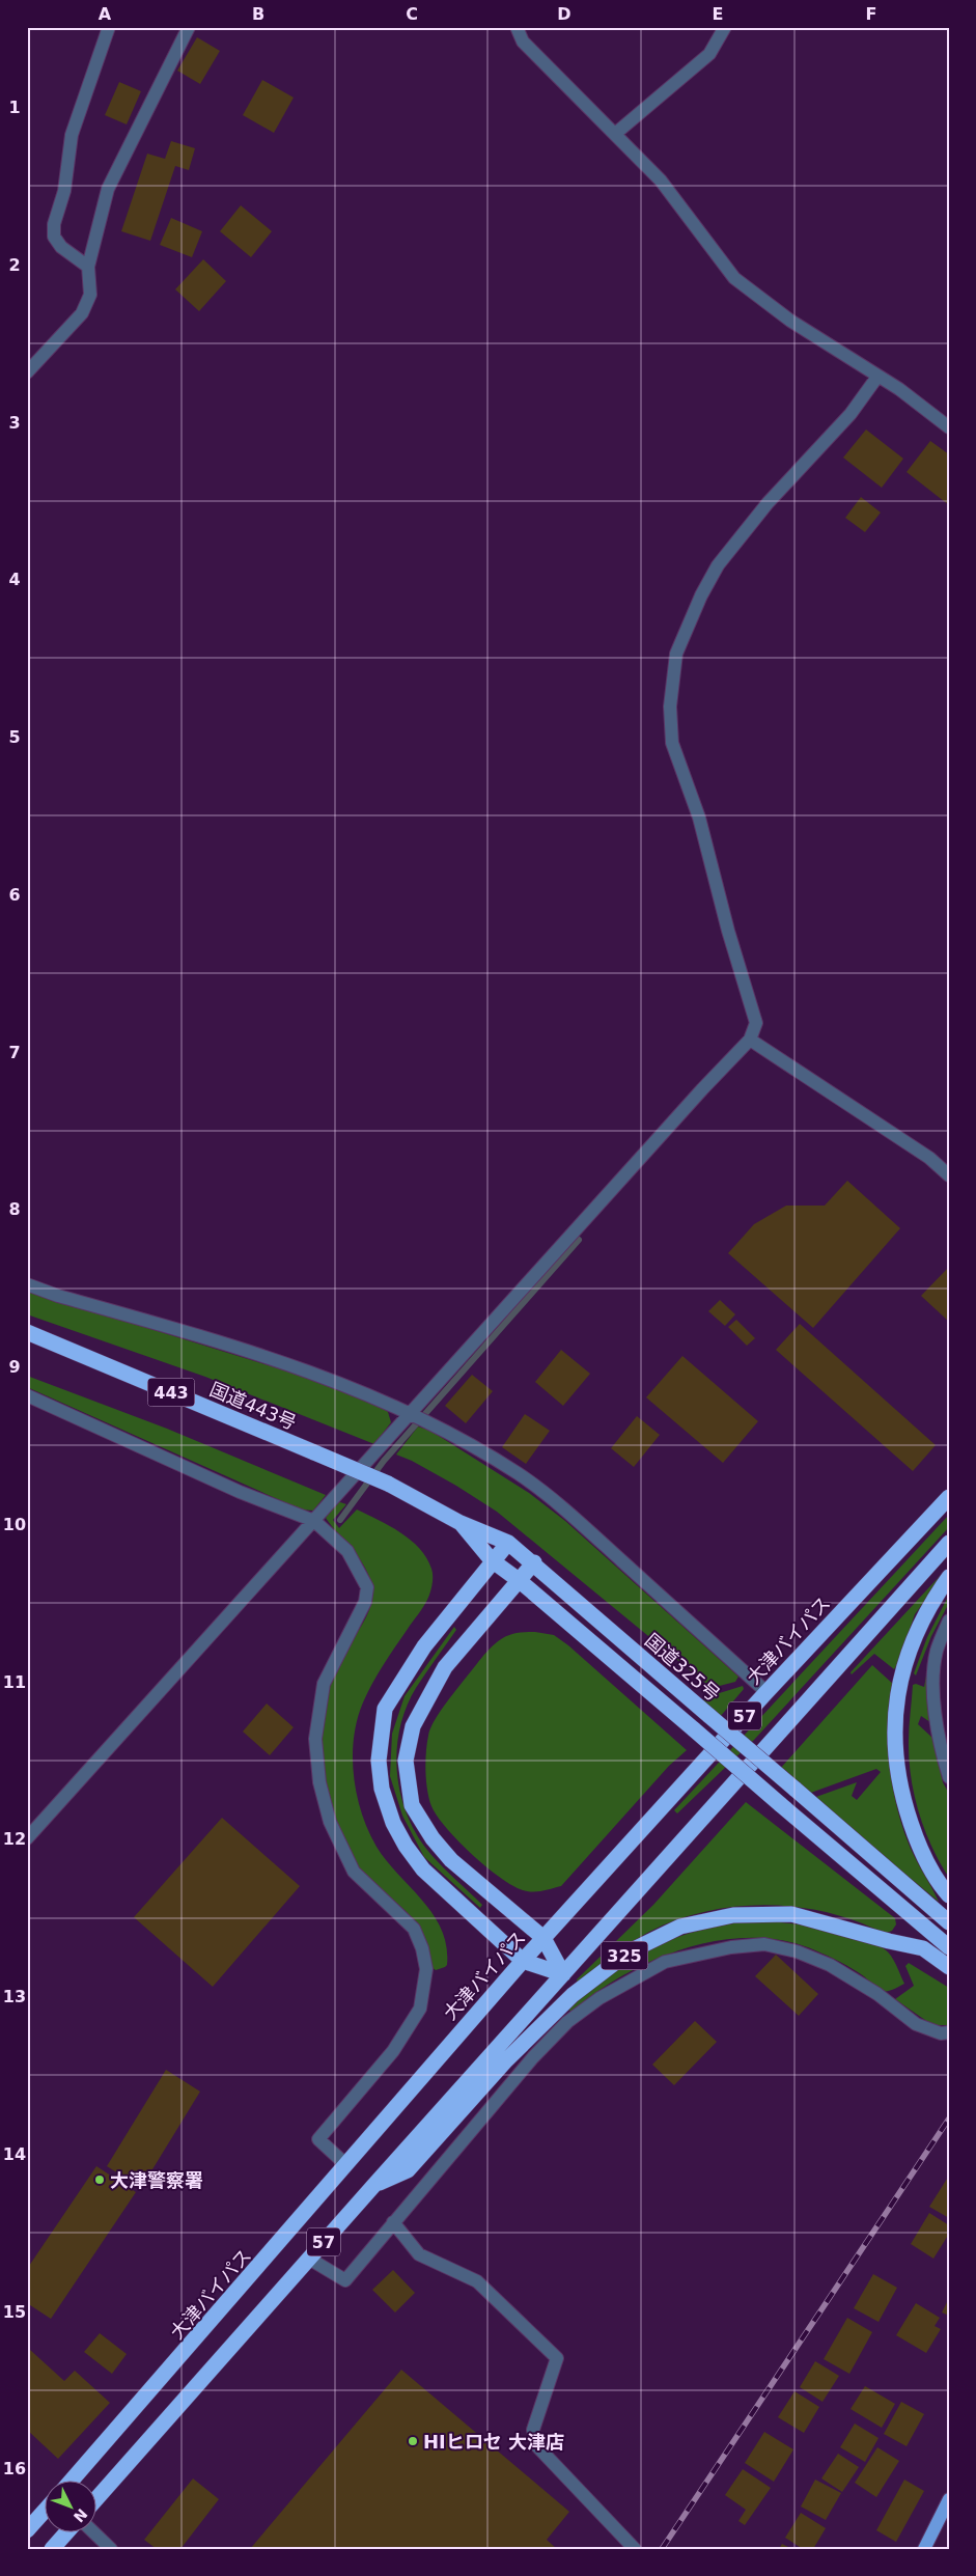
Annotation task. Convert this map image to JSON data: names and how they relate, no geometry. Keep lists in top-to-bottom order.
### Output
{
  "streets": {
    "highway": [
      "443",
      "国道443号",
      "大津バイパス",
      "国道325号",
      "57",
      "325"
    ]
  },
  "crossings": [
    ["国道443号", "国道325号"],
    ["57", "325"]
  ],
  "places": ["大津警察署", "HIヒロセ 大津店"],
  "north": "bottom right",
  "grid": {
    "columns": [
      "A",
      "B",
      "C",
      "D",
      "E",
      "F"
    ],
    "rows": [
      "1",
      "2",
      "3",
      "4",
      "5",
      "6",
      "7",
      "8",
      "9",
      "10",
      "11",
      "12",
      "13",
      "14",
      "15",
      "16"
    ]
  }
}
